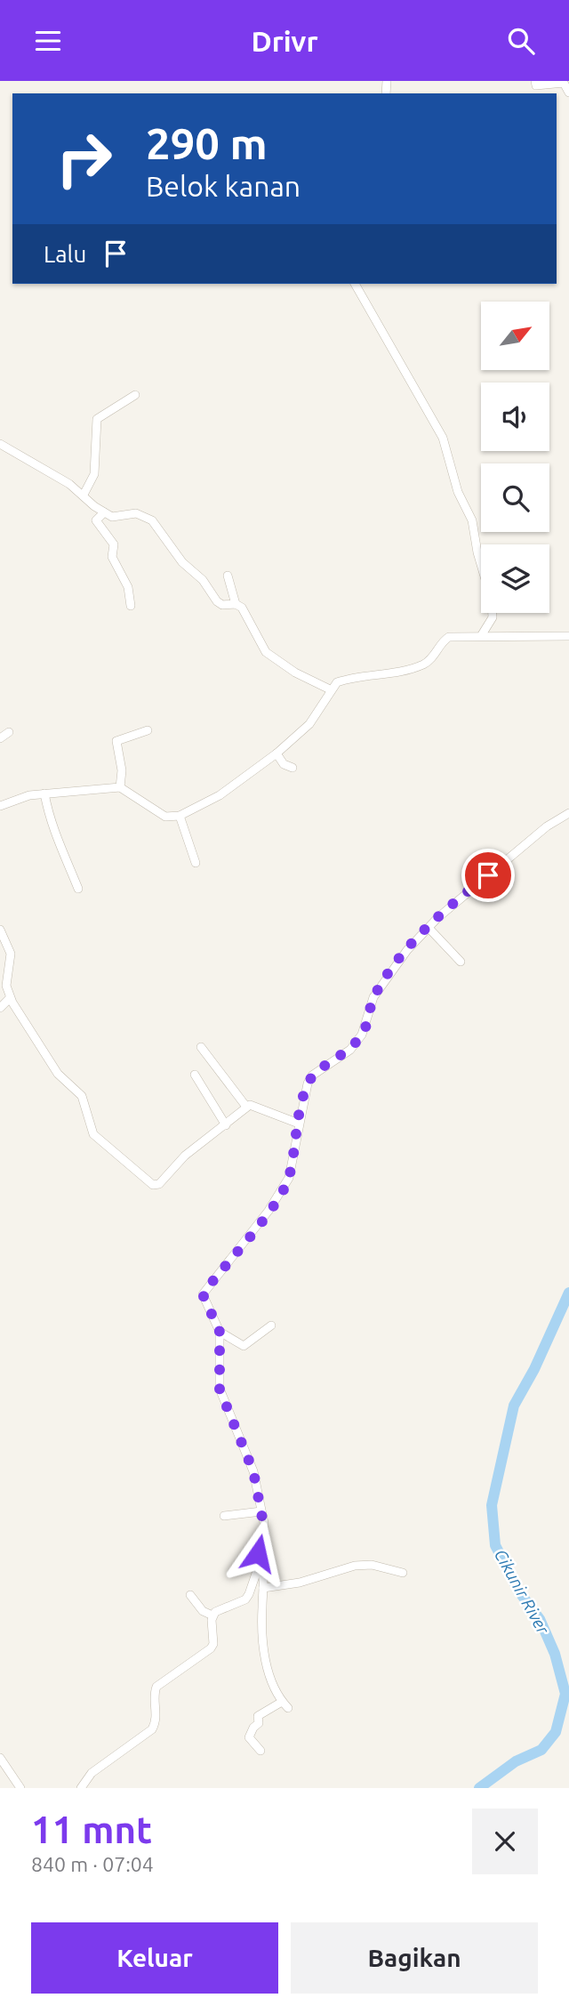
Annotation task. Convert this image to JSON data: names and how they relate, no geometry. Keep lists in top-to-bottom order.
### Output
{
  "water": ["Cikunir River"],
  "north": "top right",
  "page": {
    "header": "Drivr",
    "turn": ["290 m", "Belok kanan"],
    "then": "Lalu",
    "heading": ["11 mnt", "840 m · 07:04"],
    "buttons": ["Keluar", "Bagikan"]
  }
}
